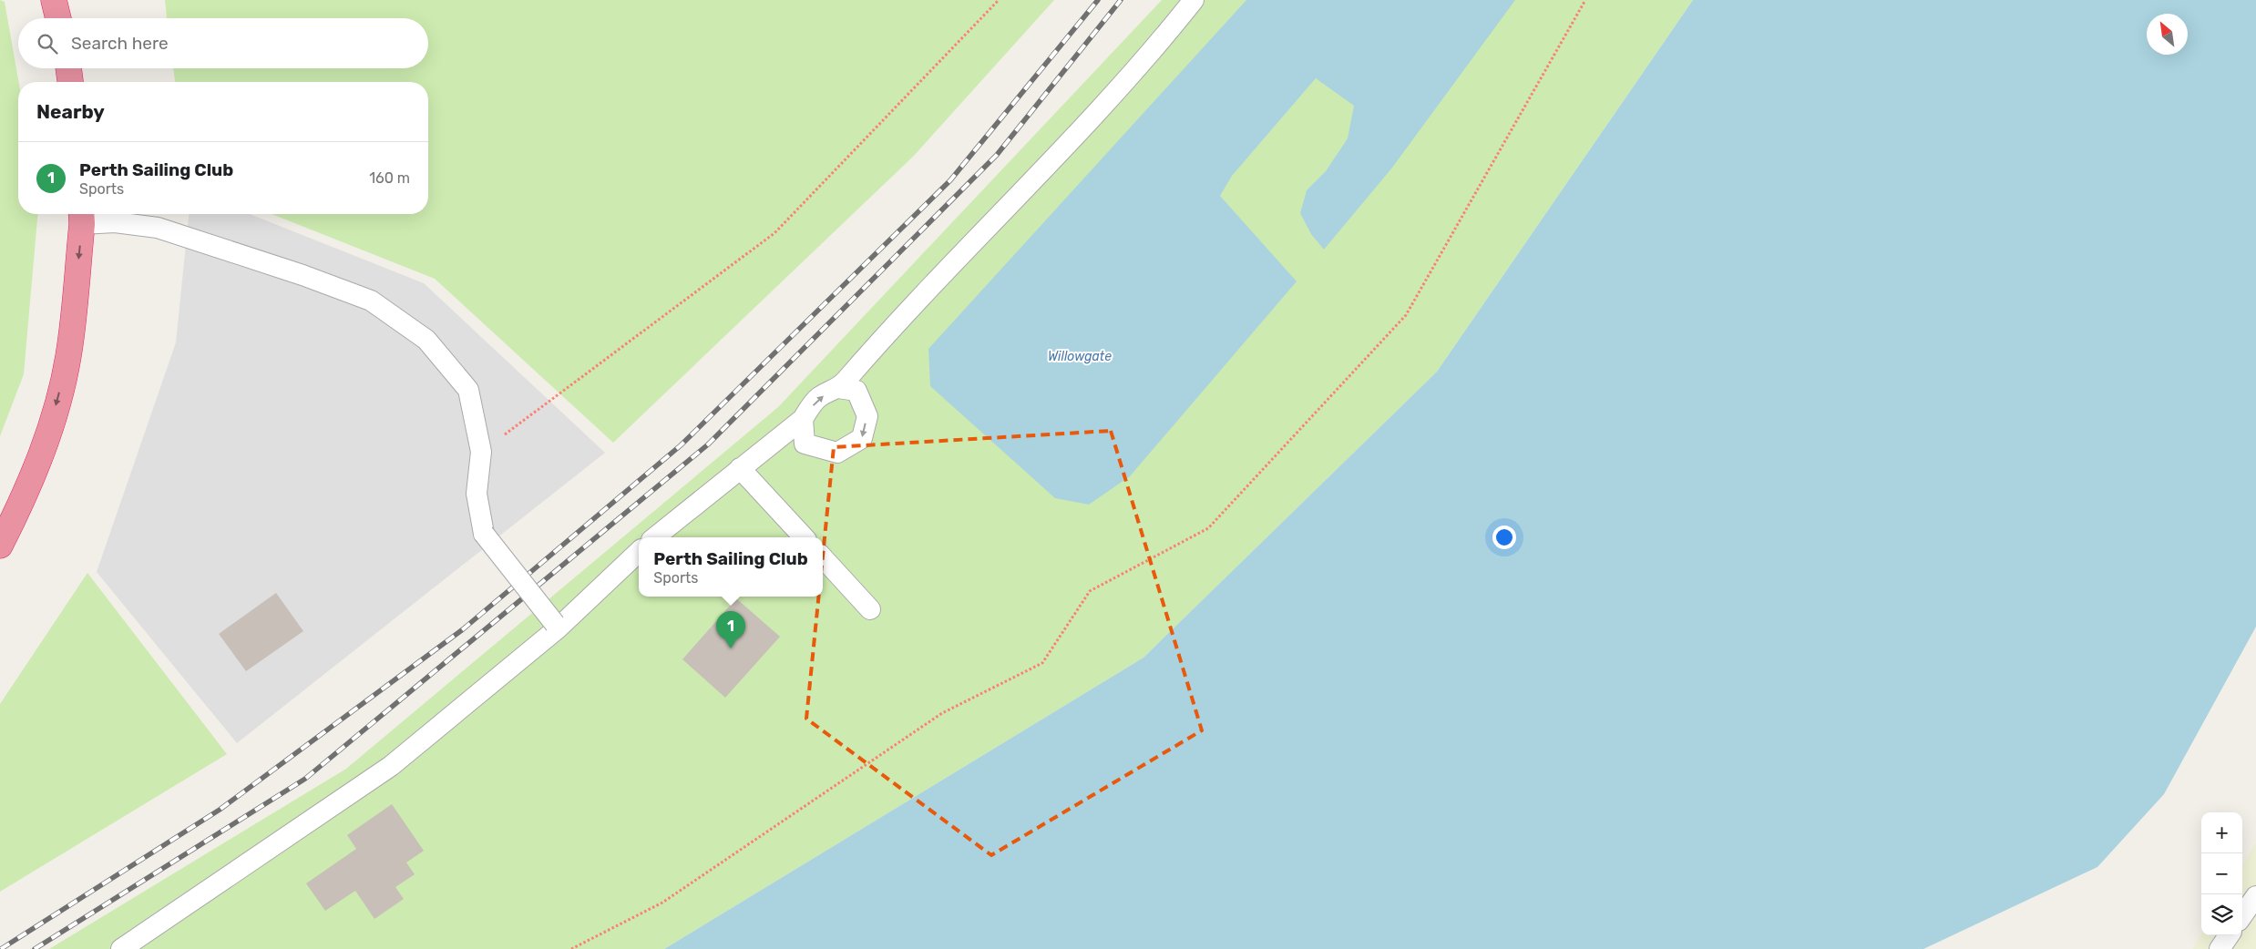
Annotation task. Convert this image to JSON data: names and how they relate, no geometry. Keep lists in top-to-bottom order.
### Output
{
  "water": ["Willowgate"],
  "north": "top left",
  "page": {
    "search": "Search here",
    "heading": "Nearby",
    "list": [
      {
        "mark": "1",
        "name": "Perth Sailing Club",
        "note": "Sports",
        "value": "160 m"
      }
    ],
    "popup": ["Perth Sailing Club", "Sports"],
    "pins": "1",
    "map_buttons": ["+", "−"]
  }
}
